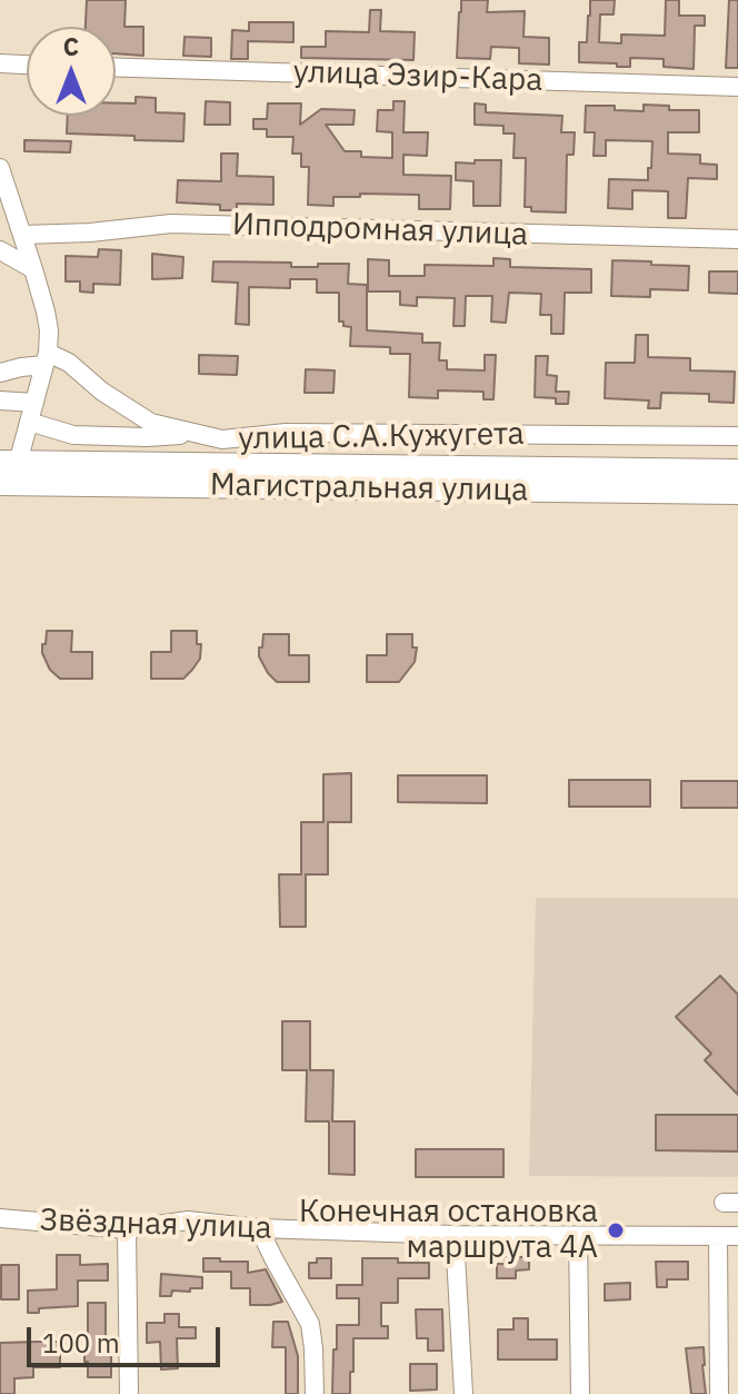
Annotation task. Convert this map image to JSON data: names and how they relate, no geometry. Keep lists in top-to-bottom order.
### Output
{
  "streets": {
    "main road": ["Магистральная улица"],
    "street": [
      "улица Эзир-Кара",
      "Ипподромная улица",
      "улица С.А.Кужугета",
      "Звёздная улица"
    ]
  },
  "places": ["Конечная остановка маршрута 4А"],
  "scale_bar": "100 m",
  "north": "top"
}
